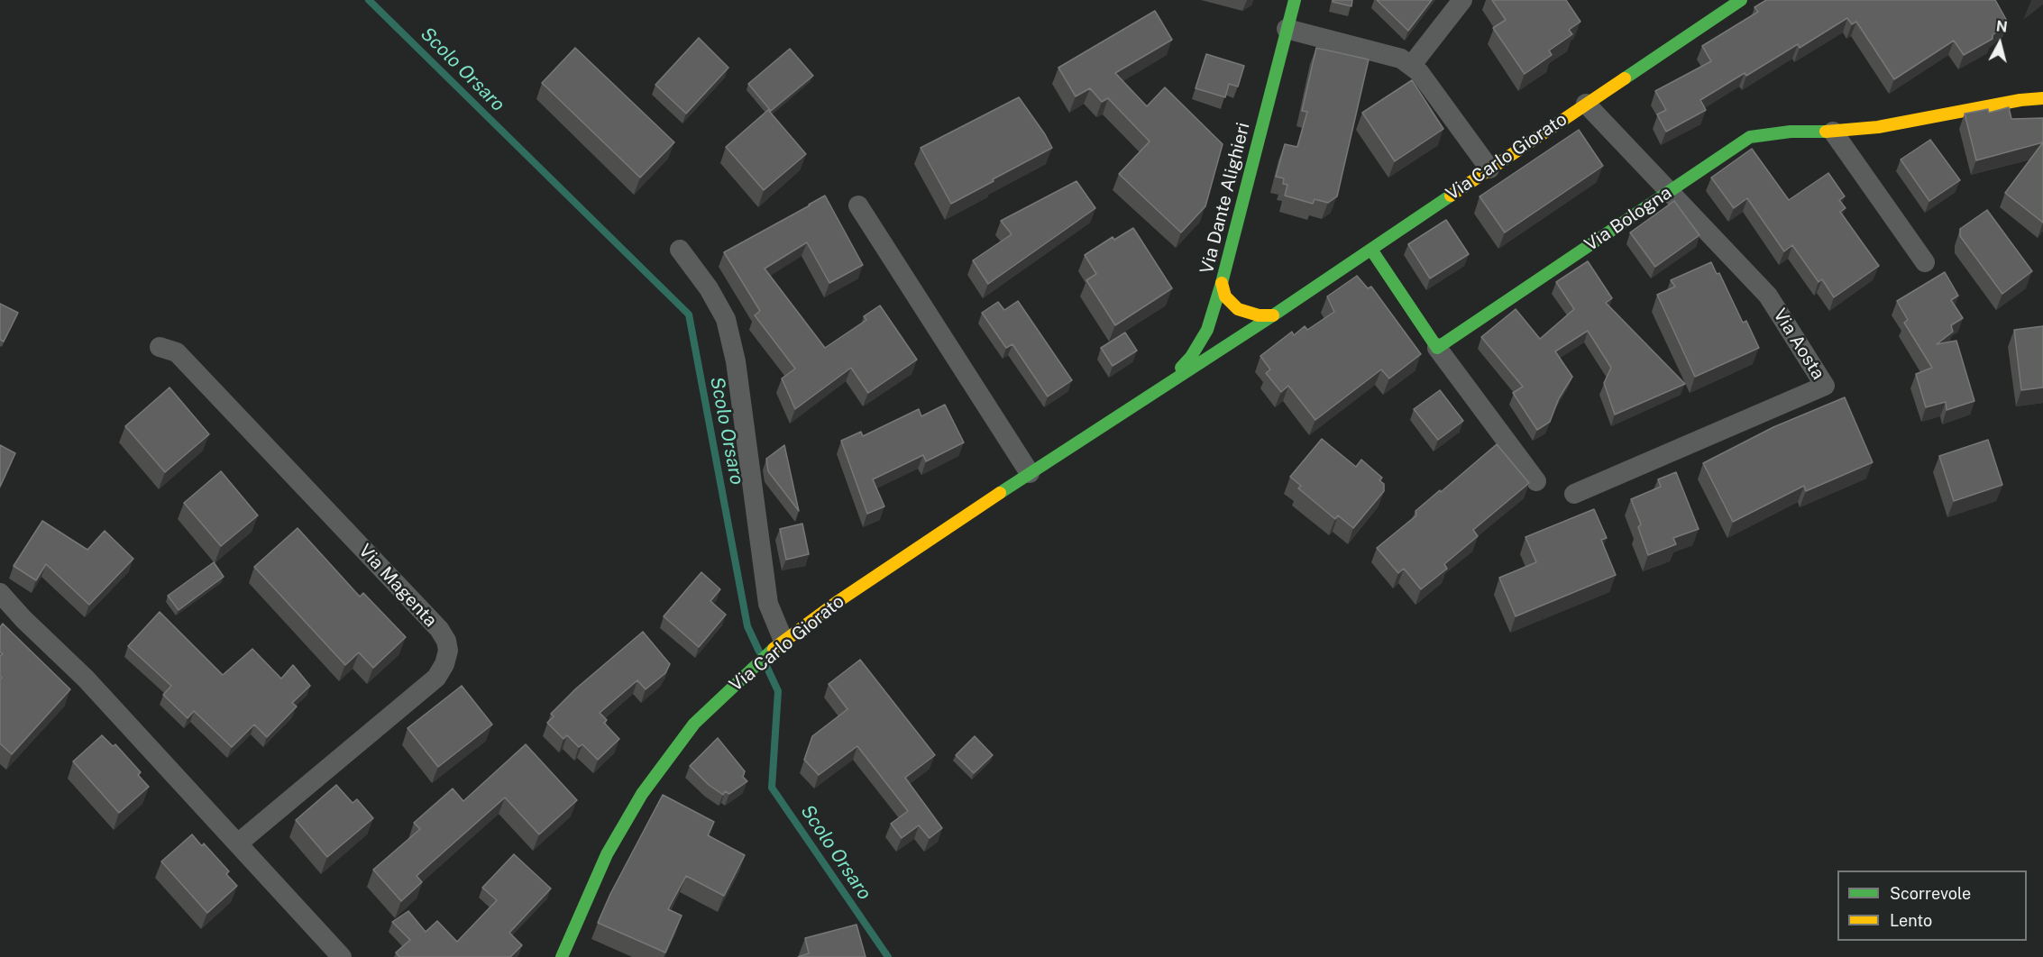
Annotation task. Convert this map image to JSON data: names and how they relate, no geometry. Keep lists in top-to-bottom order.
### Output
{
  "streets": {
    "street": [
      "Via Carlo Giorato",
      "Via Dante Alighieri",
      "Via Bologna",
      "Via Aosta",
      "Via Magenta"
    ]
  },
  "crossings": [
    ["Via Carlo Giorato", "Via Dante Alighieri"],
    ["Via Carlo Giorato", "Via Aosta"],
    ["Via Bologna", "Via Aosta"]
  ],
  "water": ["Scolo Orsaro"],
  "legend": ["Scorrevole", "Lento"],
  "north": "top"
}
